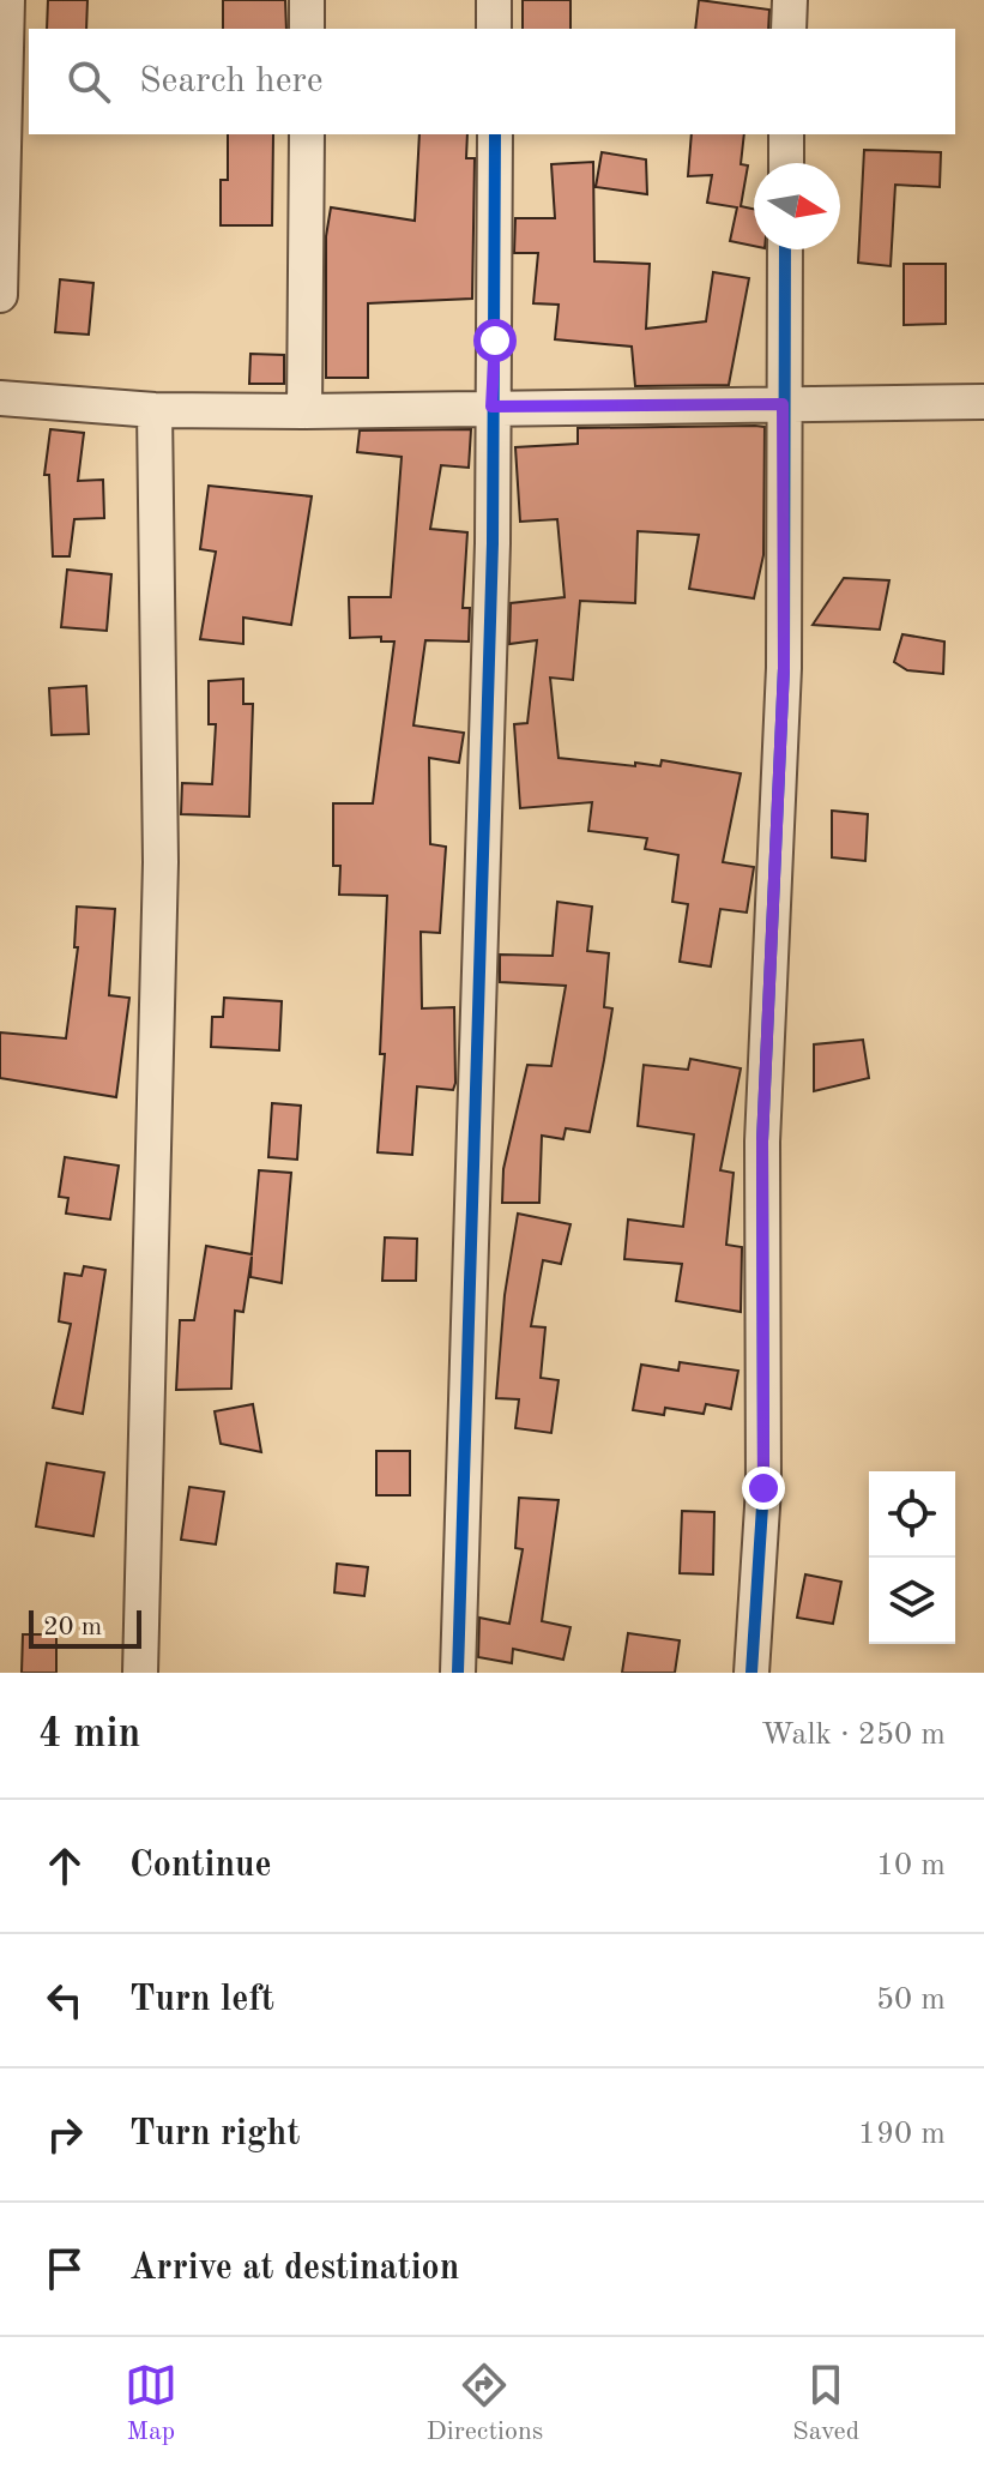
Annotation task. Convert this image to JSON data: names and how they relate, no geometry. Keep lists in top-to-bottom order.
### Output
{
  "scale_bar": "20 m",
  "north": "right",
  "page": {
    "search": "Search here",
    "scale": "20 m",
    "heading": ["4 min", "Walk · 250 m"],
    "list": [
      ["Continue", "10 m"],
      ["Turn left", "50 m"],
      ["Turn right", "190 m"],
      "Arrive at destination"
    ],
    "nav": ["Map", "Directions", "Saved"]
  }
}
